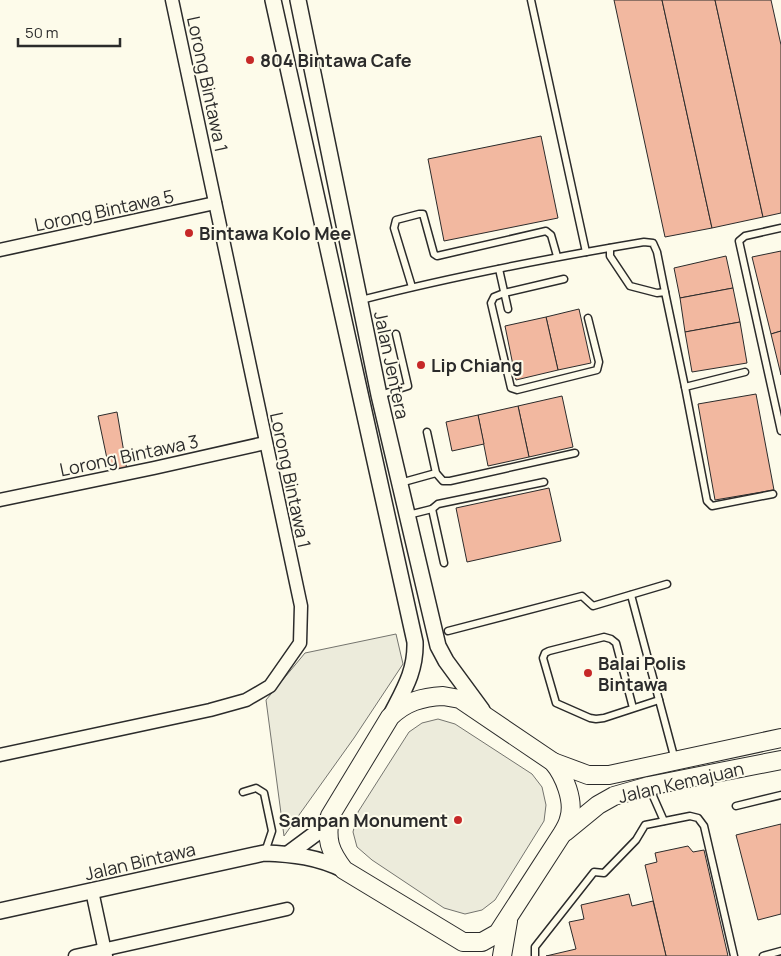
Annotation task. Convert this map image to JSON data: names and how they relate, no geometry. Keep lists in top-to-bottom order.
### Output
{
  "streets": {
    "main road": ["Jalan Kemajuan"],
    "street": [
      "Lorong Bintawa 1",
      "Lorong Bintawa 5",
      "Jalan Jentera",
      "Lorong Bintawa 3",
      "Jalan Bintawa"
    ]
  },
  "crossings": [
    ["Lorong Bintawa 1", "Lorong Bintawa 5"],
    ["Lorong Bintawa 1", "Lorong Bintawa 3"]
  ],
  "places": [
    "804 Bintawa Cafe",
    "Bintawa Kolo Mee",
    "Lip Chiang",
    "Balai Polis Bintawa",
    "Sampan Monument"
  ],
  "scale_bar": "50 m"
}
